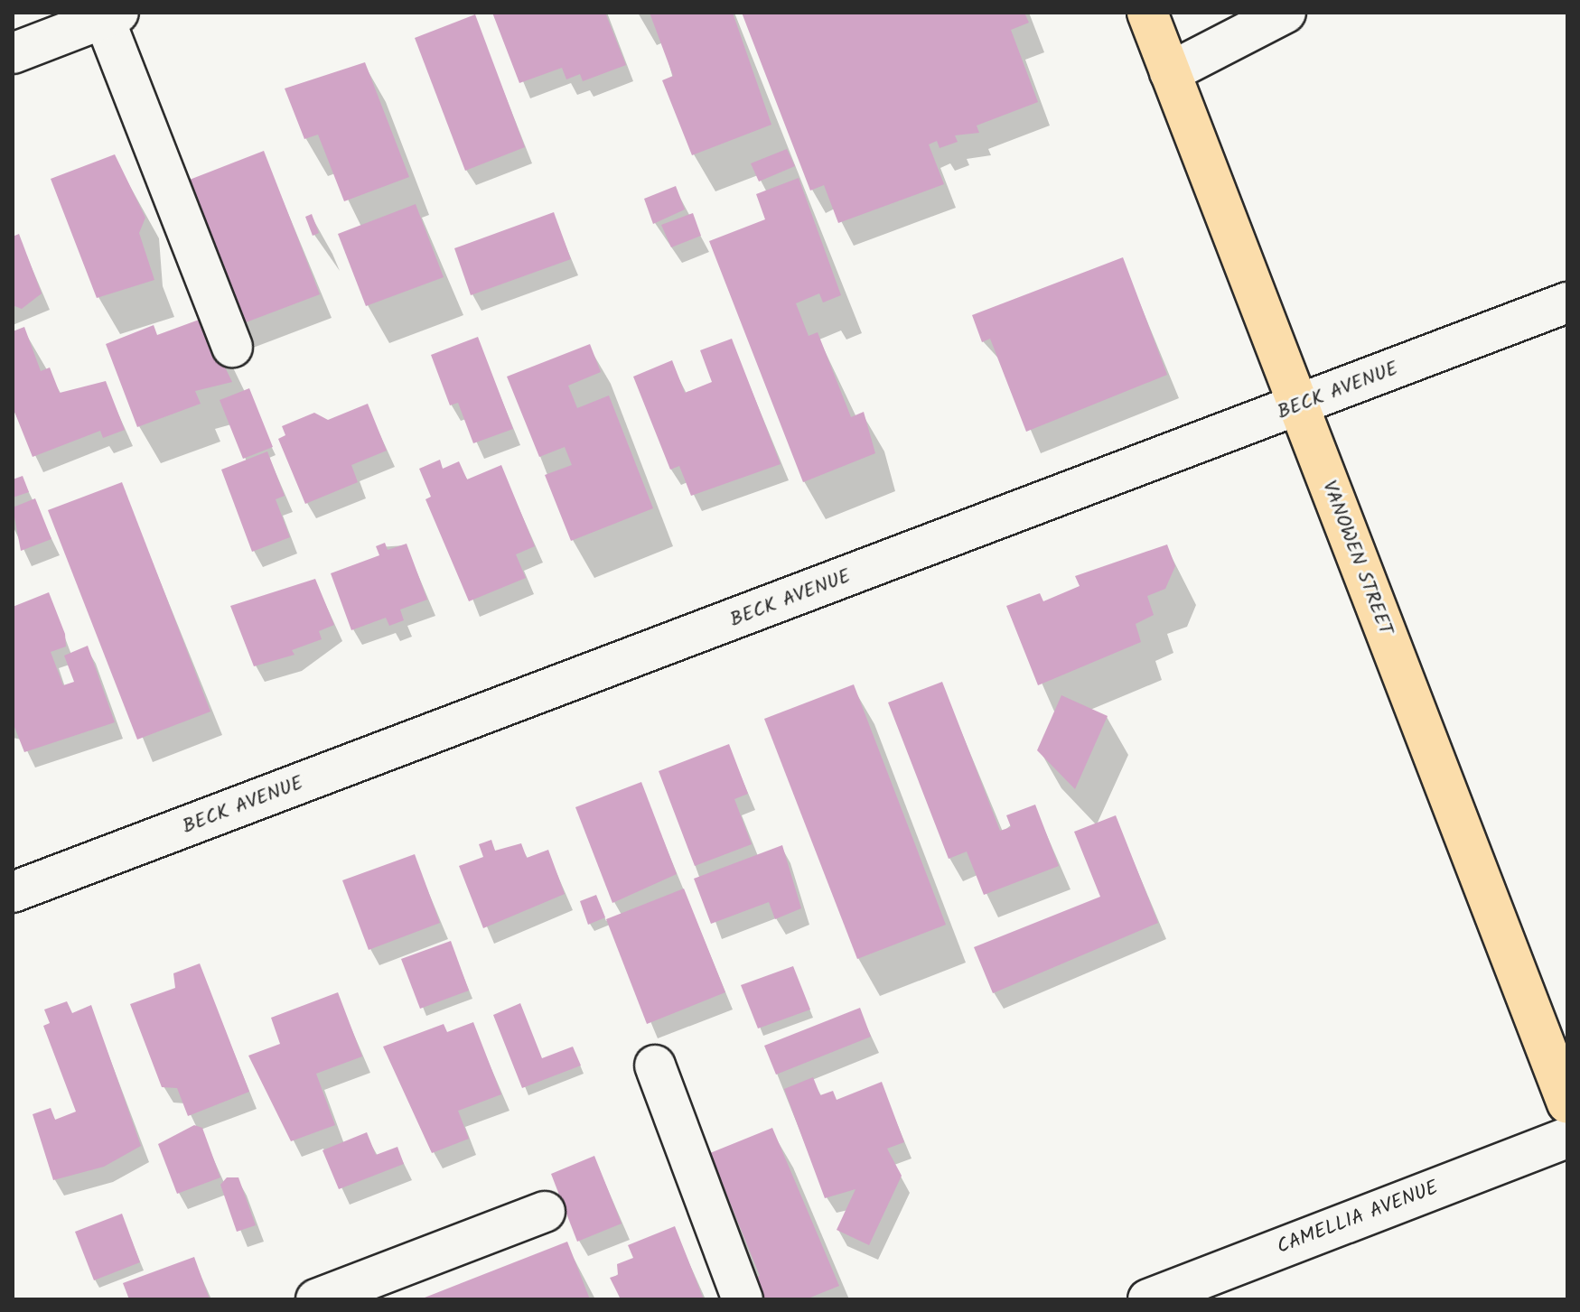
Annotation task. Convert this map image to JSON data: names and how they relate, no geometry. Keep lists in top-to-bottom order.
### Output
{
  "streets": {
    "main road": ["VANOWEN STREET"],
    "street": ["BECK AVENUE", "CAMELLIA AVENUE"]
  },
  "crossings": [
    ["BECK AVENUE", "VANOWEN STREET"]
  ]
}
